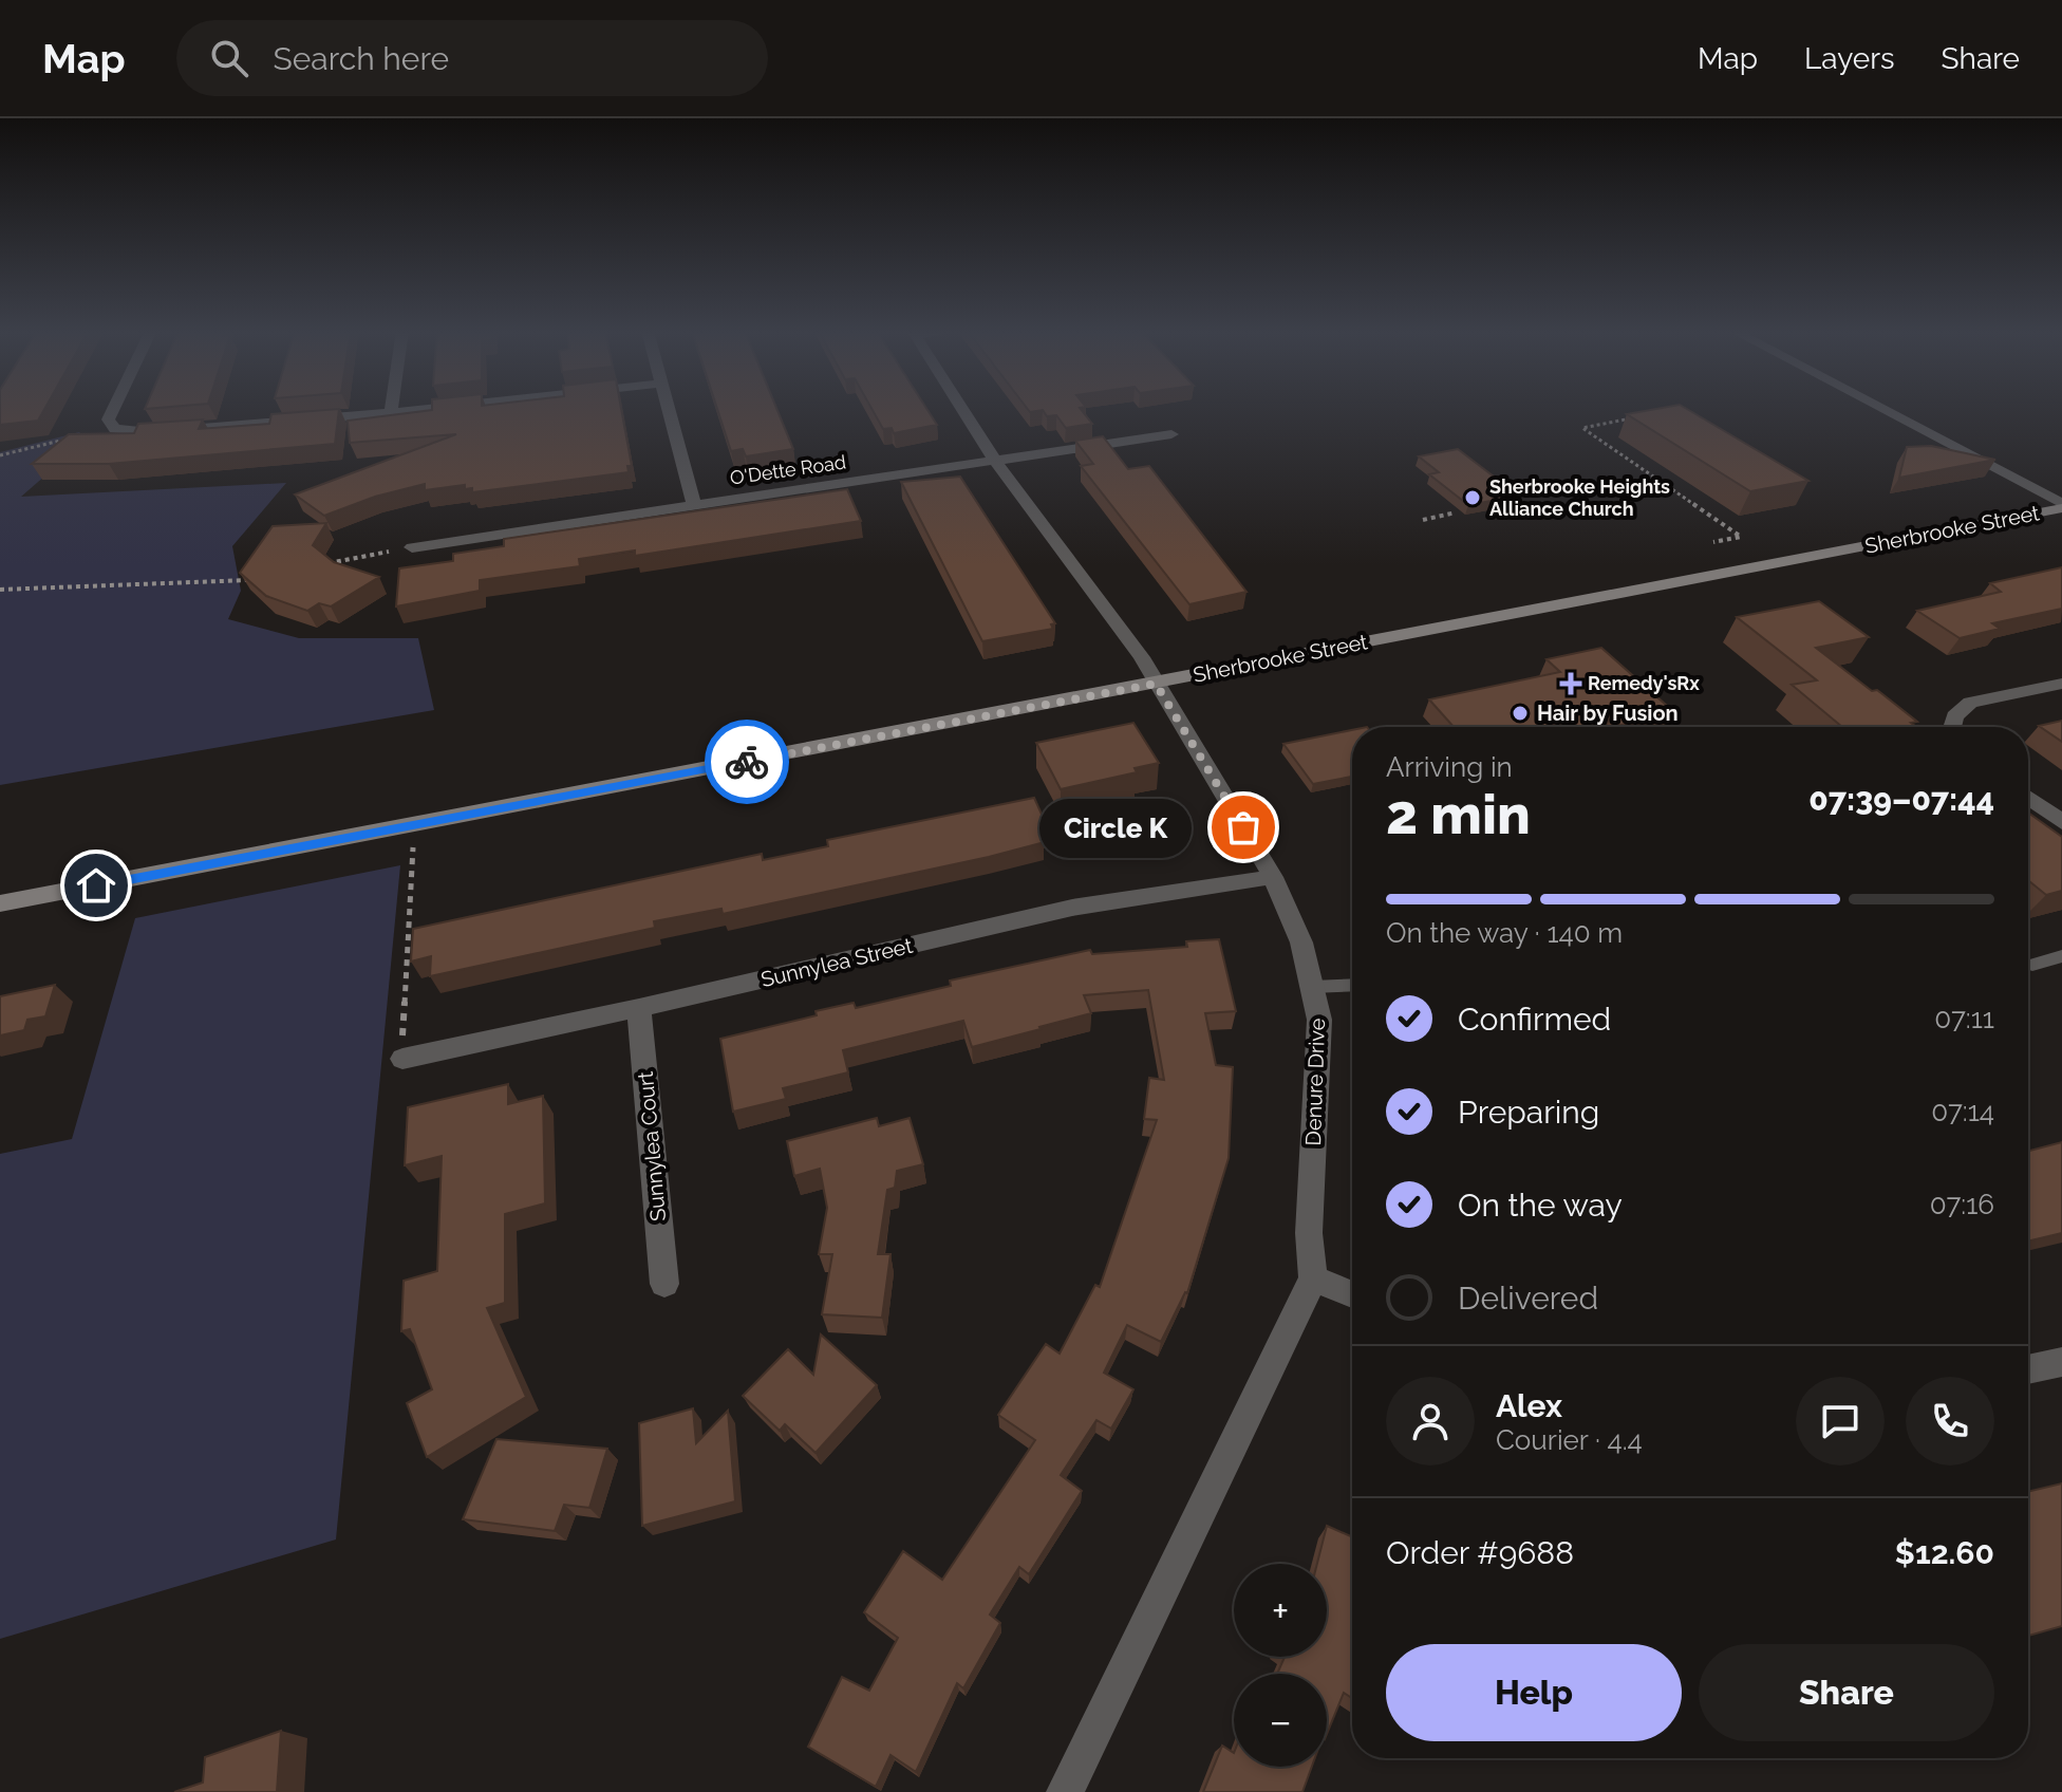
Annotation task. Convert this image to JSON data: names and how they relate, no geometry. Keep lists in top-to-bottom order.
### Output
{
  "streets": {
    "main road": ["Sherbrooke Street"],
    "street": [
      "O'Dette Road",
      "Sunnylea Street",
      "Denure Drive",
      "Sunnylea Court"
    ]
  },
  "crossings": [
    ["O'Dette Road", "Denure Drive"],
    ["Sherbrooke Street", "Denure Drive"],
    ["Sunnylea Street", "Denure Drive"],
    ["Sunnylea Street", "Sunnylea Court"]
  ],
  "places": {
    "other": ["Sherbrooke Heights Alliance Church", "Hair by Fusion", "Circle K"],
    "health": ["Remedy'sRx"]
  },
  "page": {
    "header": "Map",
    "search": "Search here",
    "nav": ["Map", "Layers", "Share"],
    "heading": ["2 min", "Arriving in", "07:39–07:44"],
    "panel": [
      "Alex",
      "Courier · 4.4",
      "Order #9688",
      "$12.60"
    ],
    "bubble": "Circle K",
    "bar": "On the way · 140 m",
    "list": [
      ["Confirmed", "07:11"],
      ["Preparing", "07:14"],
      ["On the way", "07:16"],
      "Delivered"
    ],
    "map_buttons": ["+", "−"],
    "buttons": ["Help", "Share"]
  }
}
